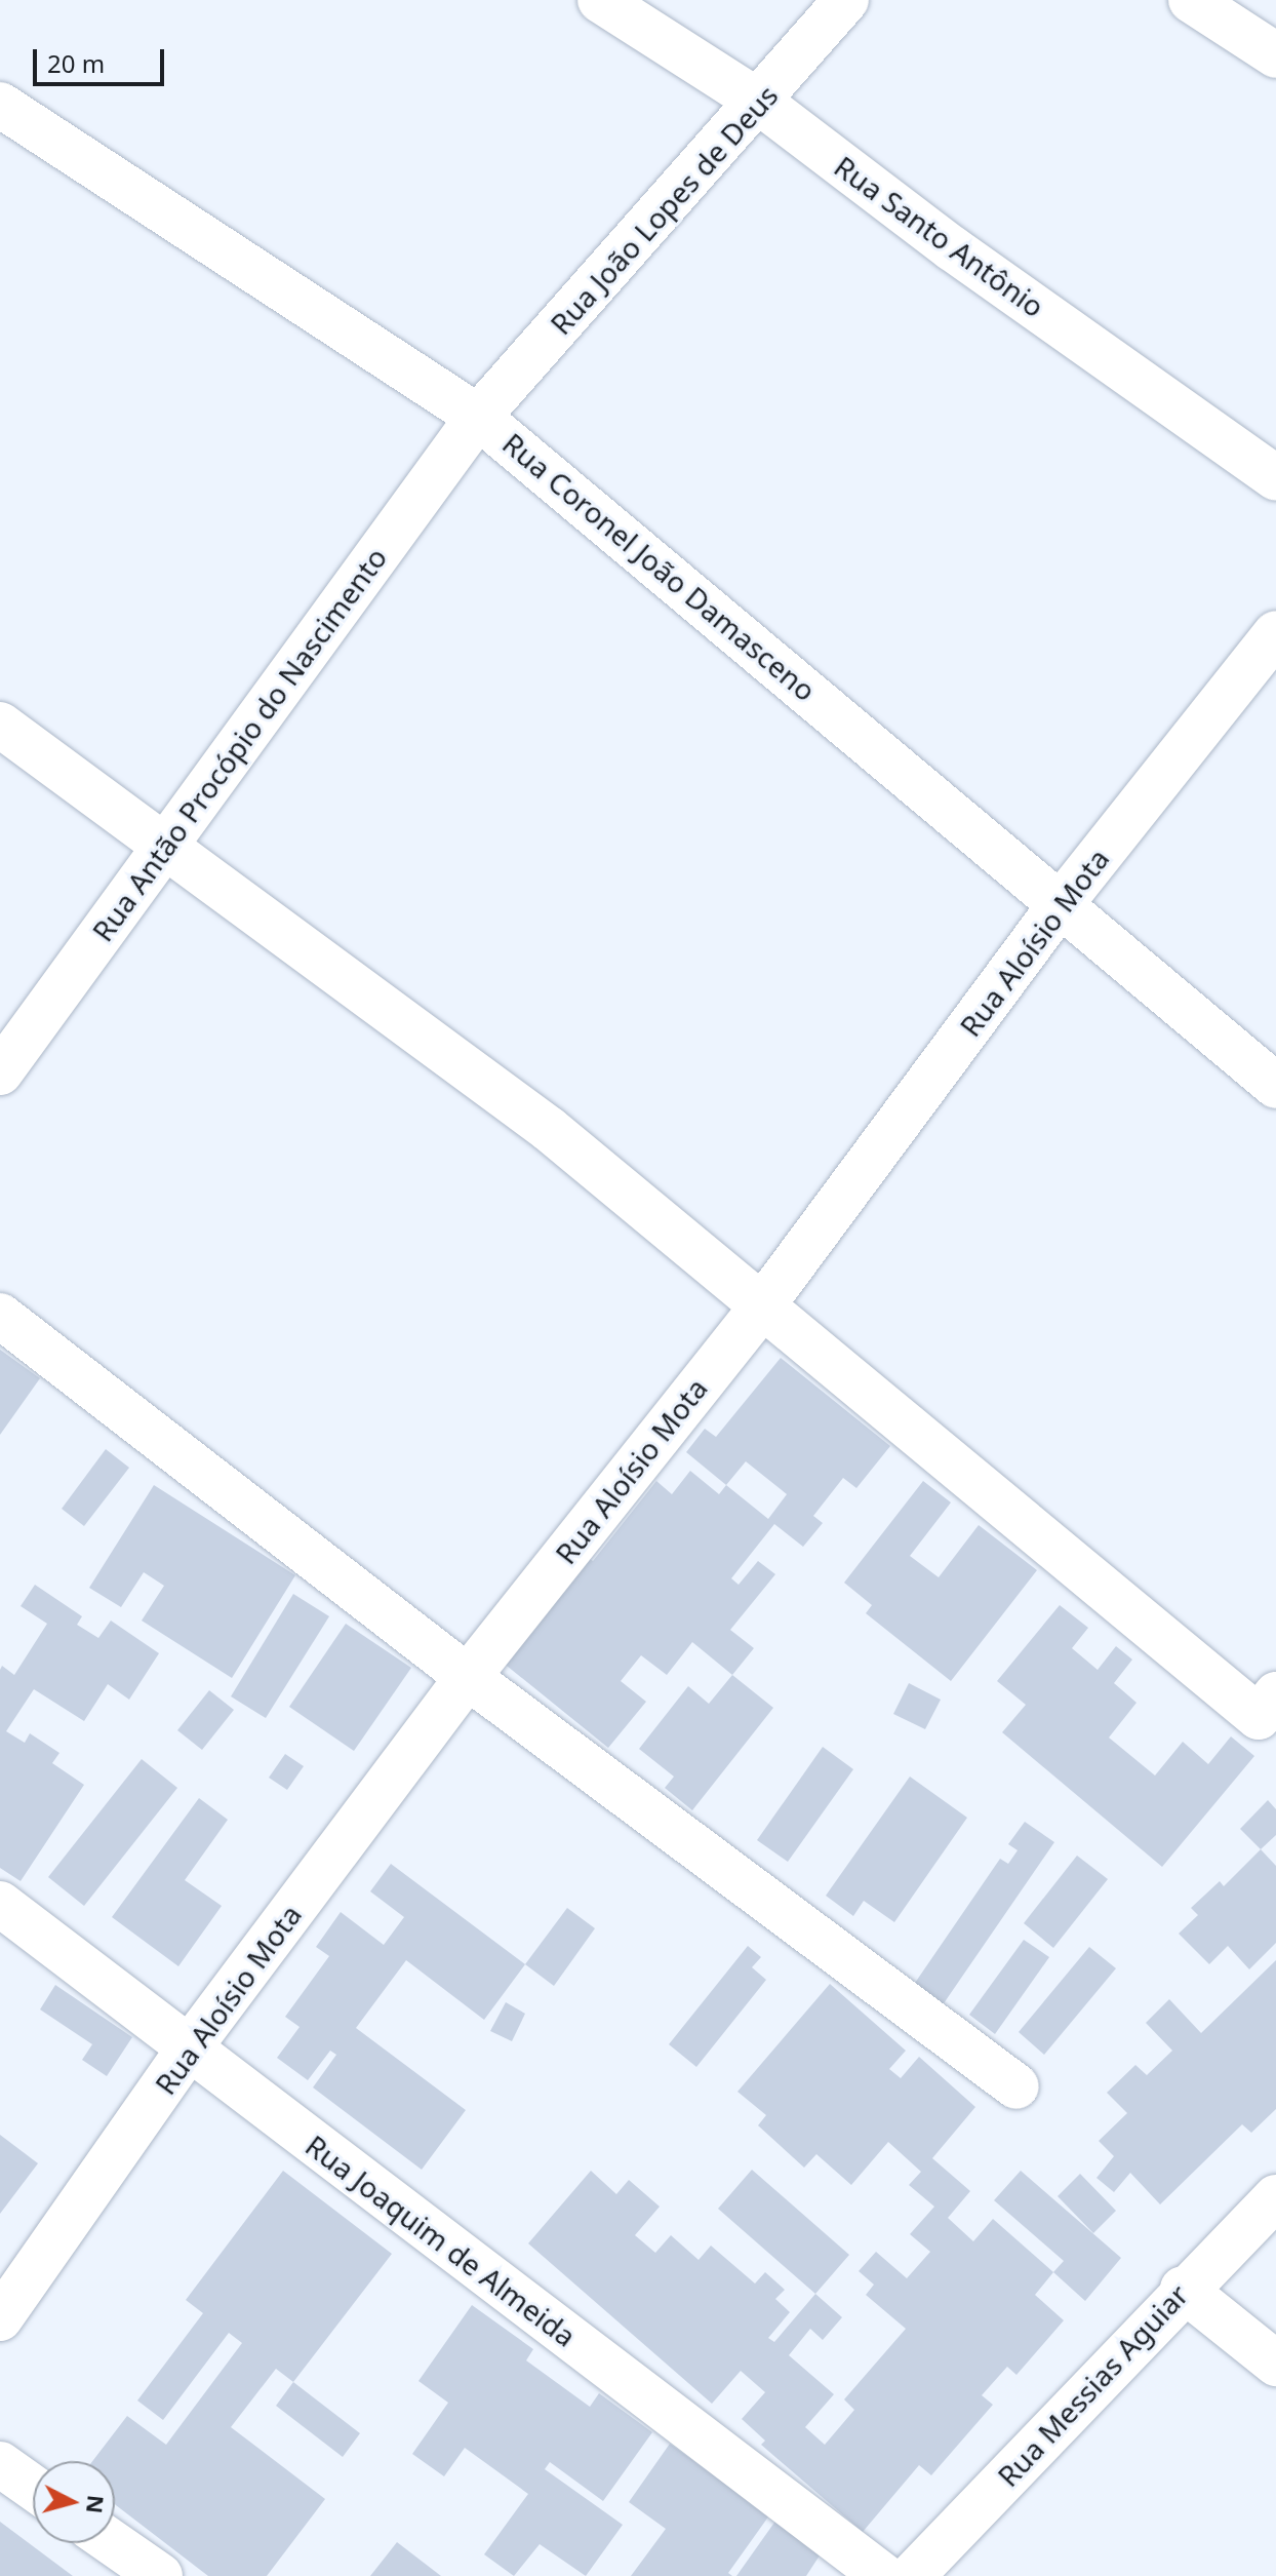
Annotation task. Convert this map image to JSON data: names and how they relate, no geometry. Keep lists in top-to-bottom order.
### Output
{
  "streets": {
    "street": [
      "Rua João Lopes de Deus",
      "Rua Santo Antônio",
      "Rua Coronel João Damasceno",
      "Rua Antão Procópio do Nascimento",
      "Rua Aloísio Mota",
      "Rua Joaquim de Almeida",
      "Rua Messias Aguiar"
    ]
  },
  "crossings": [
    ["Rua João Lopes de Deus", "Rua Santo Antônio"],
    ["Rua João Lopes de Deus", "Rua Coronel João Damasceno"],
    ["Rua João Lopes de Deus", "Rua Antão Procópio do Nascimento"],
    ["Rua Coronel João Damasceno", "Rua Antão Procópio do Nascimento"],
    ["Rua Coronel João Damasceno", "Rua Aloísio Mota"],
    ["Rua Aloísio Mota", "Rua Joaquim de Almeida"]
  ],
  "scale_bar": "20 m",
  "north": "right"
}
